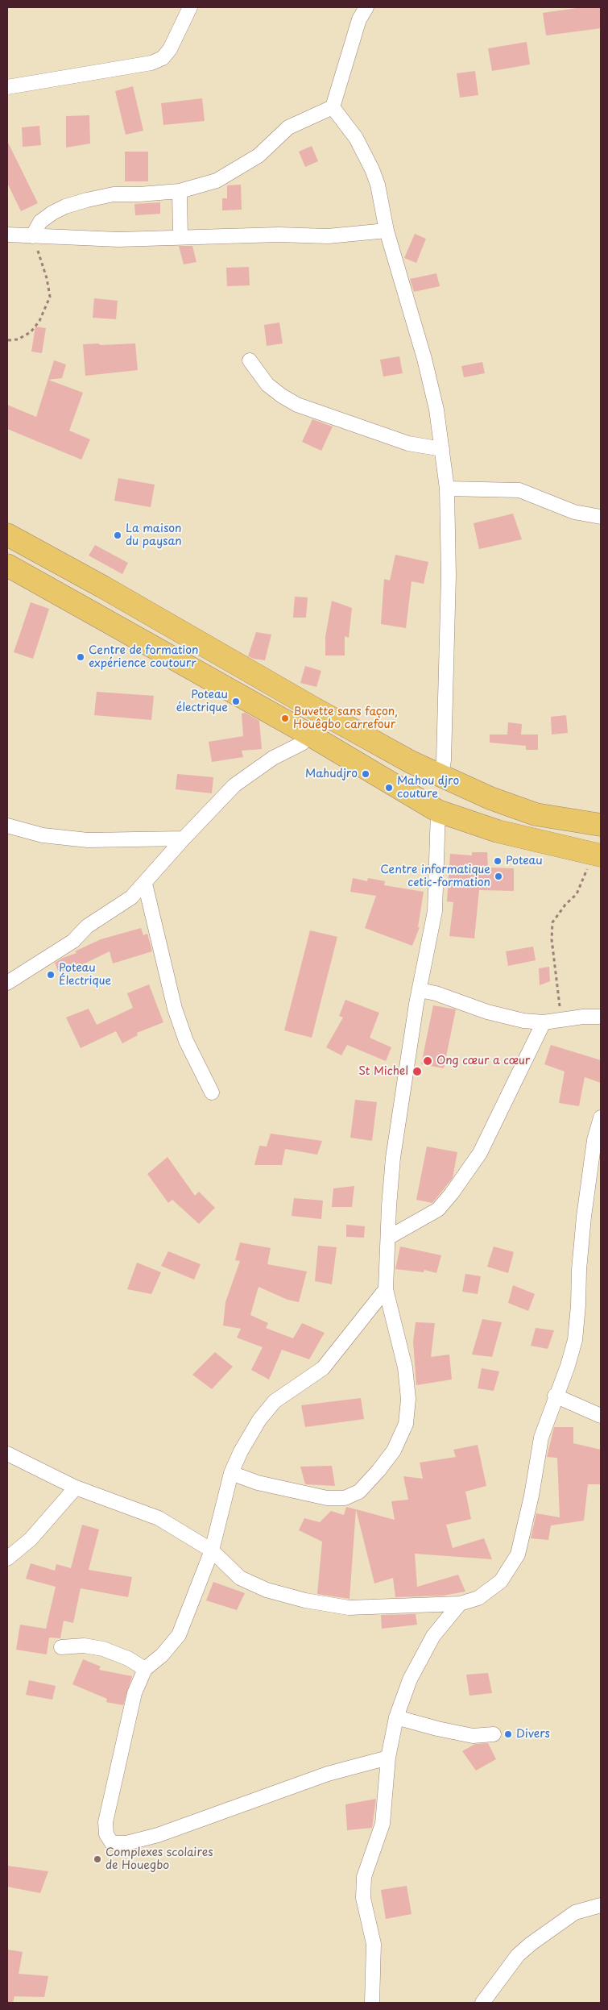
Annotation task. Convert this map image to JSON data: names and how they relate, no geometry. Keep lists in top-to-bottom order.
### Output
{
  "places": [
    "La maison du paysan",
    "Centre de formation expérience coutourr",
    "Poteau électrique",
    "Buvette sans façon, Houêgbo carrefour",
    "Mahudjro",
    "Mahou djro couture",
    "Poteau",
    "Centre informatique cetic-formation",
    "Poteau Électrique",
    "Ong cœur a cœur",
    "St Michel",
    "Divers",
    "Complexes scolaires de Houegbo"
  ]
}
